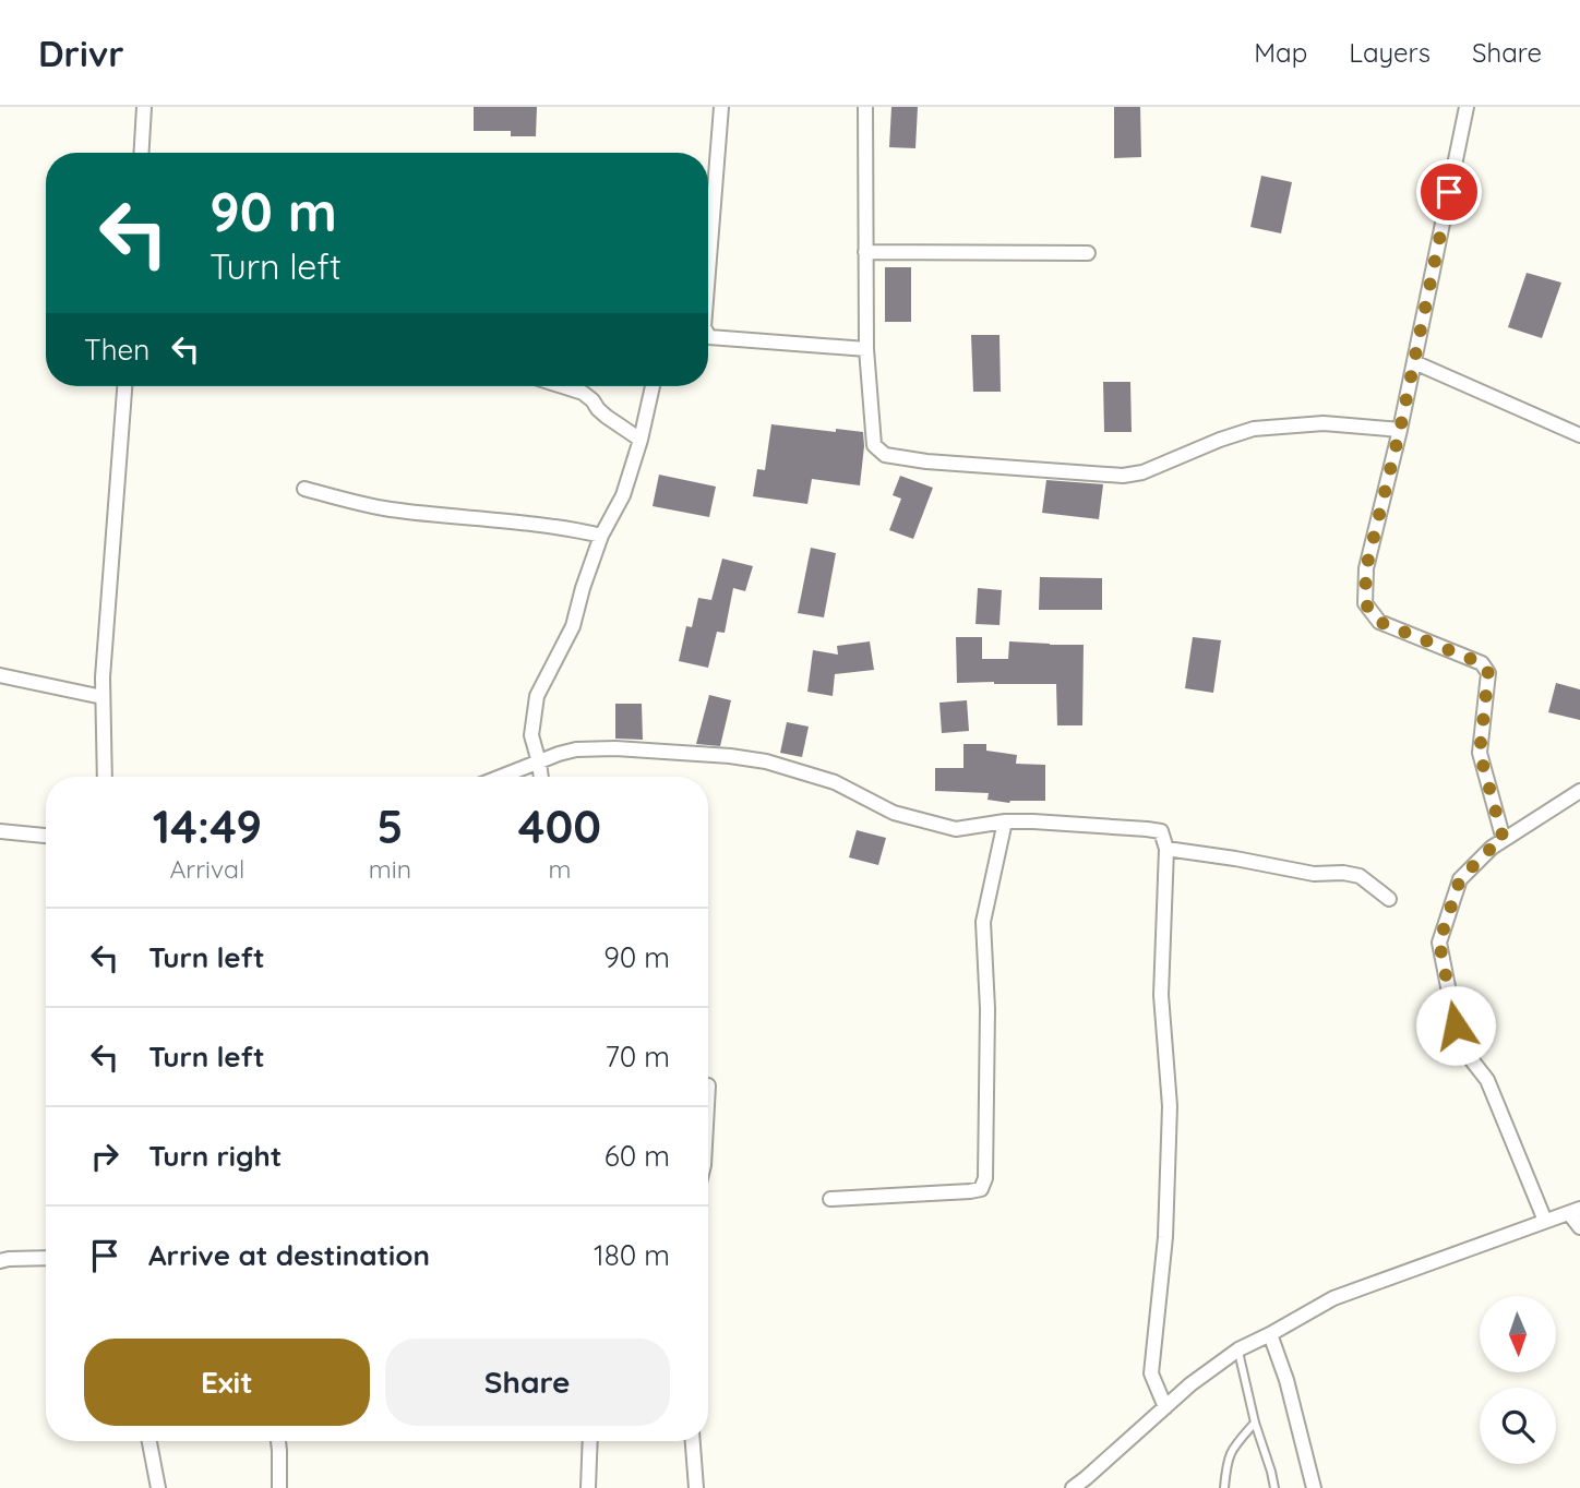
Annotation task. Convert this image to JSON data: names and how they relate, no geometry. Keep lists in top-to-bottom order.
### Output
{
  "north": "bottom",
  "page": {
    "header": "Drivr",
    "nav": ["Map", "Layers", "Share"],
    "turn": ["90 m", "Turn left"],
    "then": "Then",
    "eta": [
      "14:49",
      "Arrival",
      "5",
      "min",
      "400",
      "m"
    ],
    "list": [
      {
        "name": "Turn left",
        "value": "90 m"
      },
      {
        "name": "Turn left",
        "value": "70 m"
      },
      {
        "name": "Turn right",
        "value": "60 m"
      },
      {
        "name": "Arrive at destination",
        "value": "180 m"
      }
    ],
    "buttons": ["Exit", "Share"]
  }
}
